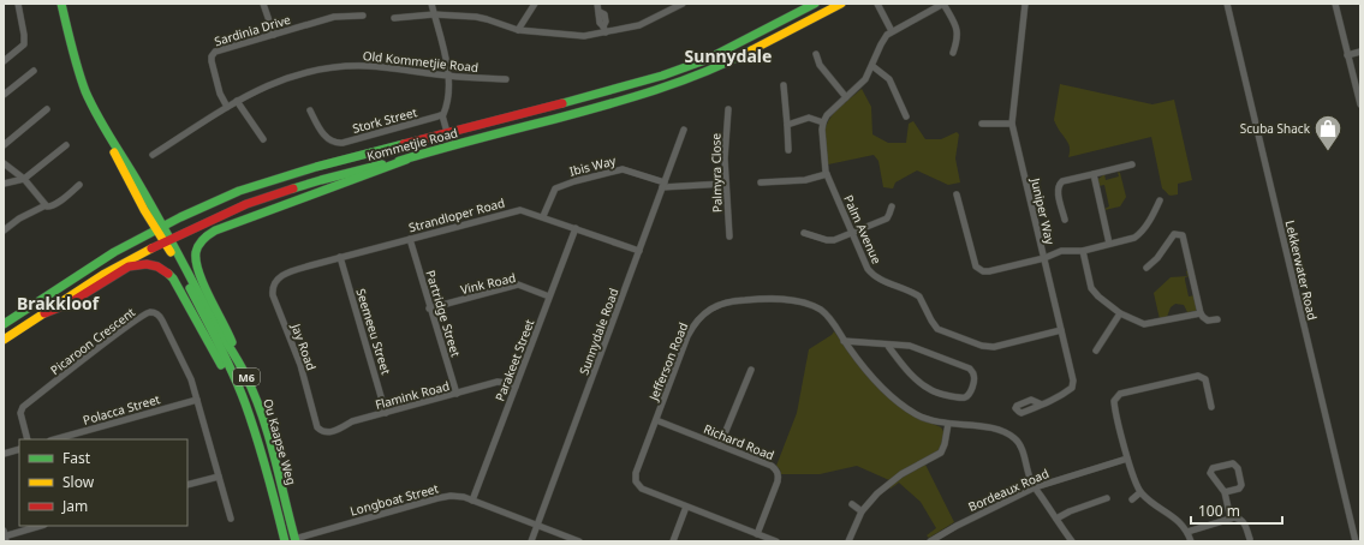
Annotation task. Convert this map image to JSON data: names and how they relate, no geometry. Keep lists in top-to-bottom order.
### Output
{
  "streets": {
    "main road": ["Kommetjie Road", "M6", "Ou Kaapse Weg"],
    "street": [
      "Sardinia Drive",
      "Old Kommetjie Road",
      "Stork Street",
      "Ibis Way",
      "Palmyra Close",
      "Juniper Way",
      "Strandloper Road",
      "Palm Avenue",
      "Lekkerwater Road",
      "Vink Road",
      "Partridge Street",
      "Seemeeu Street",
      "Sunnydale Road",
      "Picaroon Crescent",
      "Jay Road",
      "Parakeet Street",
      "Jefferson Road",
      "Flamink Road",
      "Polacca Street",
      "Richard Road",
      "Bordeaux Road",
      "Longboat Street"
    ]
  },
  "crossings": [
    ["Sardinia Drive", "Old Kommetjie Road"],
    ["Kommetjie Road", "M6"],
    ["Kommetjie Road", "Ou Kaapse Weg"],
    ["Ibis Way", "Strandloper Road"],
    ["Ibis Way", "Sunnydale Road"],
    ["Juniper Way", "Palm Avenue"],
    ["Strandloper Road", "Partridge Street"],
    ["Strandloper Road", "Seemeeu Street"],
    ["Strandloper Road", "Sunnydale Road"],
    ["Strandloper Road", "Jay Road"],
    ["Strandloper Road", "Parakeet Street"],
    ["Vink Road", "Partridge Street"],
    ["Vink Road", "Parakeet Street"],
    ["Partridge Street", "Flamink Road"],
    ["Seemeeu Street", "Flamink Road"],
    ["Sunnydale Road", "Longboat Street"],
    ["Picaroon Crescent", "Polacca Street"],
    ["Jay Road", "Flamink Road"],
    ["Parakeet Street", "Flamink Road"],
    ["Parakeet Street", "Longboat Street"],
    ["Jefferson Road", "Richard Road"],
    ["Jefferson Road", "Bordeaux Road"],
    ["M6", "Ou Kaapse Weg"],
    ["Ou Kaapse Weg", "Longboat Street"]
  ],
  "districts": ["Sunnydale", "Brakkloof"],
  "places": {
    "shop": ["Scuba Shack"]
  },
  "legend": ["Fast", "Slow", "Jam"],
  "scale_bar": "100 m"
}
